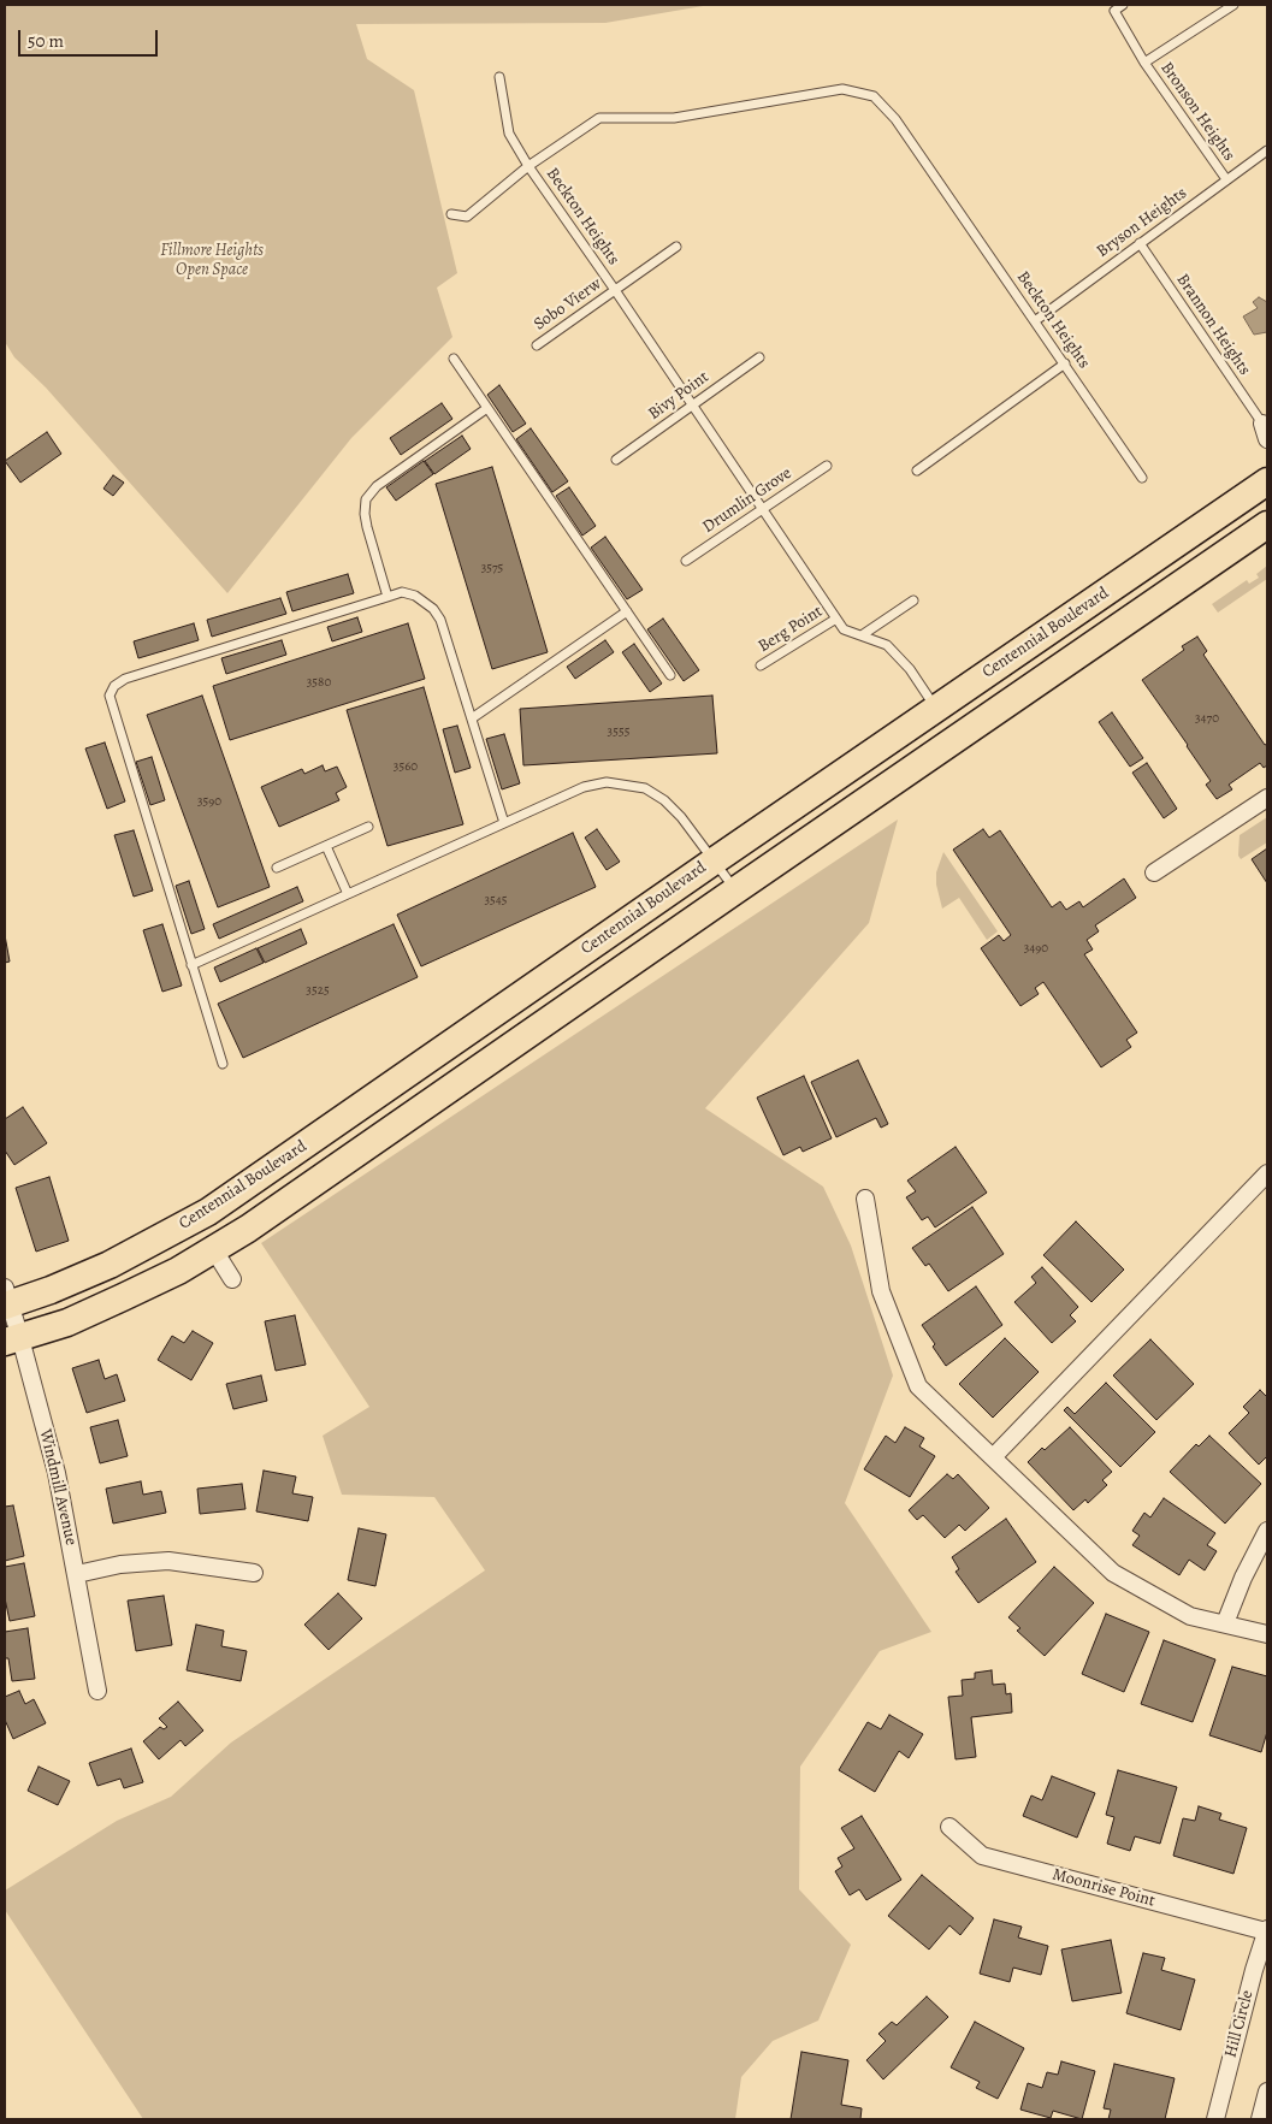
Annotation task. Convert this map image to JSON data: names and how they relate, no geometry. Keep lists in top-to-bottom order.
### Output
{
  "streets": {
    "main road": ["Centennial Boulevard"],
    "street": ["Windmill Avenue", "Moonrise Point", "Hill Circle"],
    "lane": [
      "Bronson Heights",
      "Beckton Heights",
      "Bryson Heights",
      "Sobo Vierw",
      "Brannon Heights",
      "Bivy Point",
      "Drumlin Grove",
      "Berg Point"
    ]
  },
  "crossings": [
    ["Bronson Heights", "Bryson Heights"],
    ["Beckton Heights", "Bryson Heights"],
    ["Beckton Heights", "Sobo Vierw"],
    ["Beckton Heights", "Bivy Point"],
    ["Beckton Heights", "Drumlin Grove"],
    ["Beckton Heights", "Berg Point"],
    ["Beckton Heights", "Centennial Boulevard"],
    ["Bryson Heights", "Brannon Heights"],
    ["Centennial Boulevard", "Windmill Avenue"],
    ["Moonrise Point", "Hill Circle"]
  ],
  "parks": ["Fillmore Heights Open Space"],
  "house_numbers": [
    "3575",
    "3580",
    "3470",
    "3555",
    "3560",
    "3590",
    "3545",
    "3490",
    "3525"
  ],
  "scale_bar": "50 m"
}
